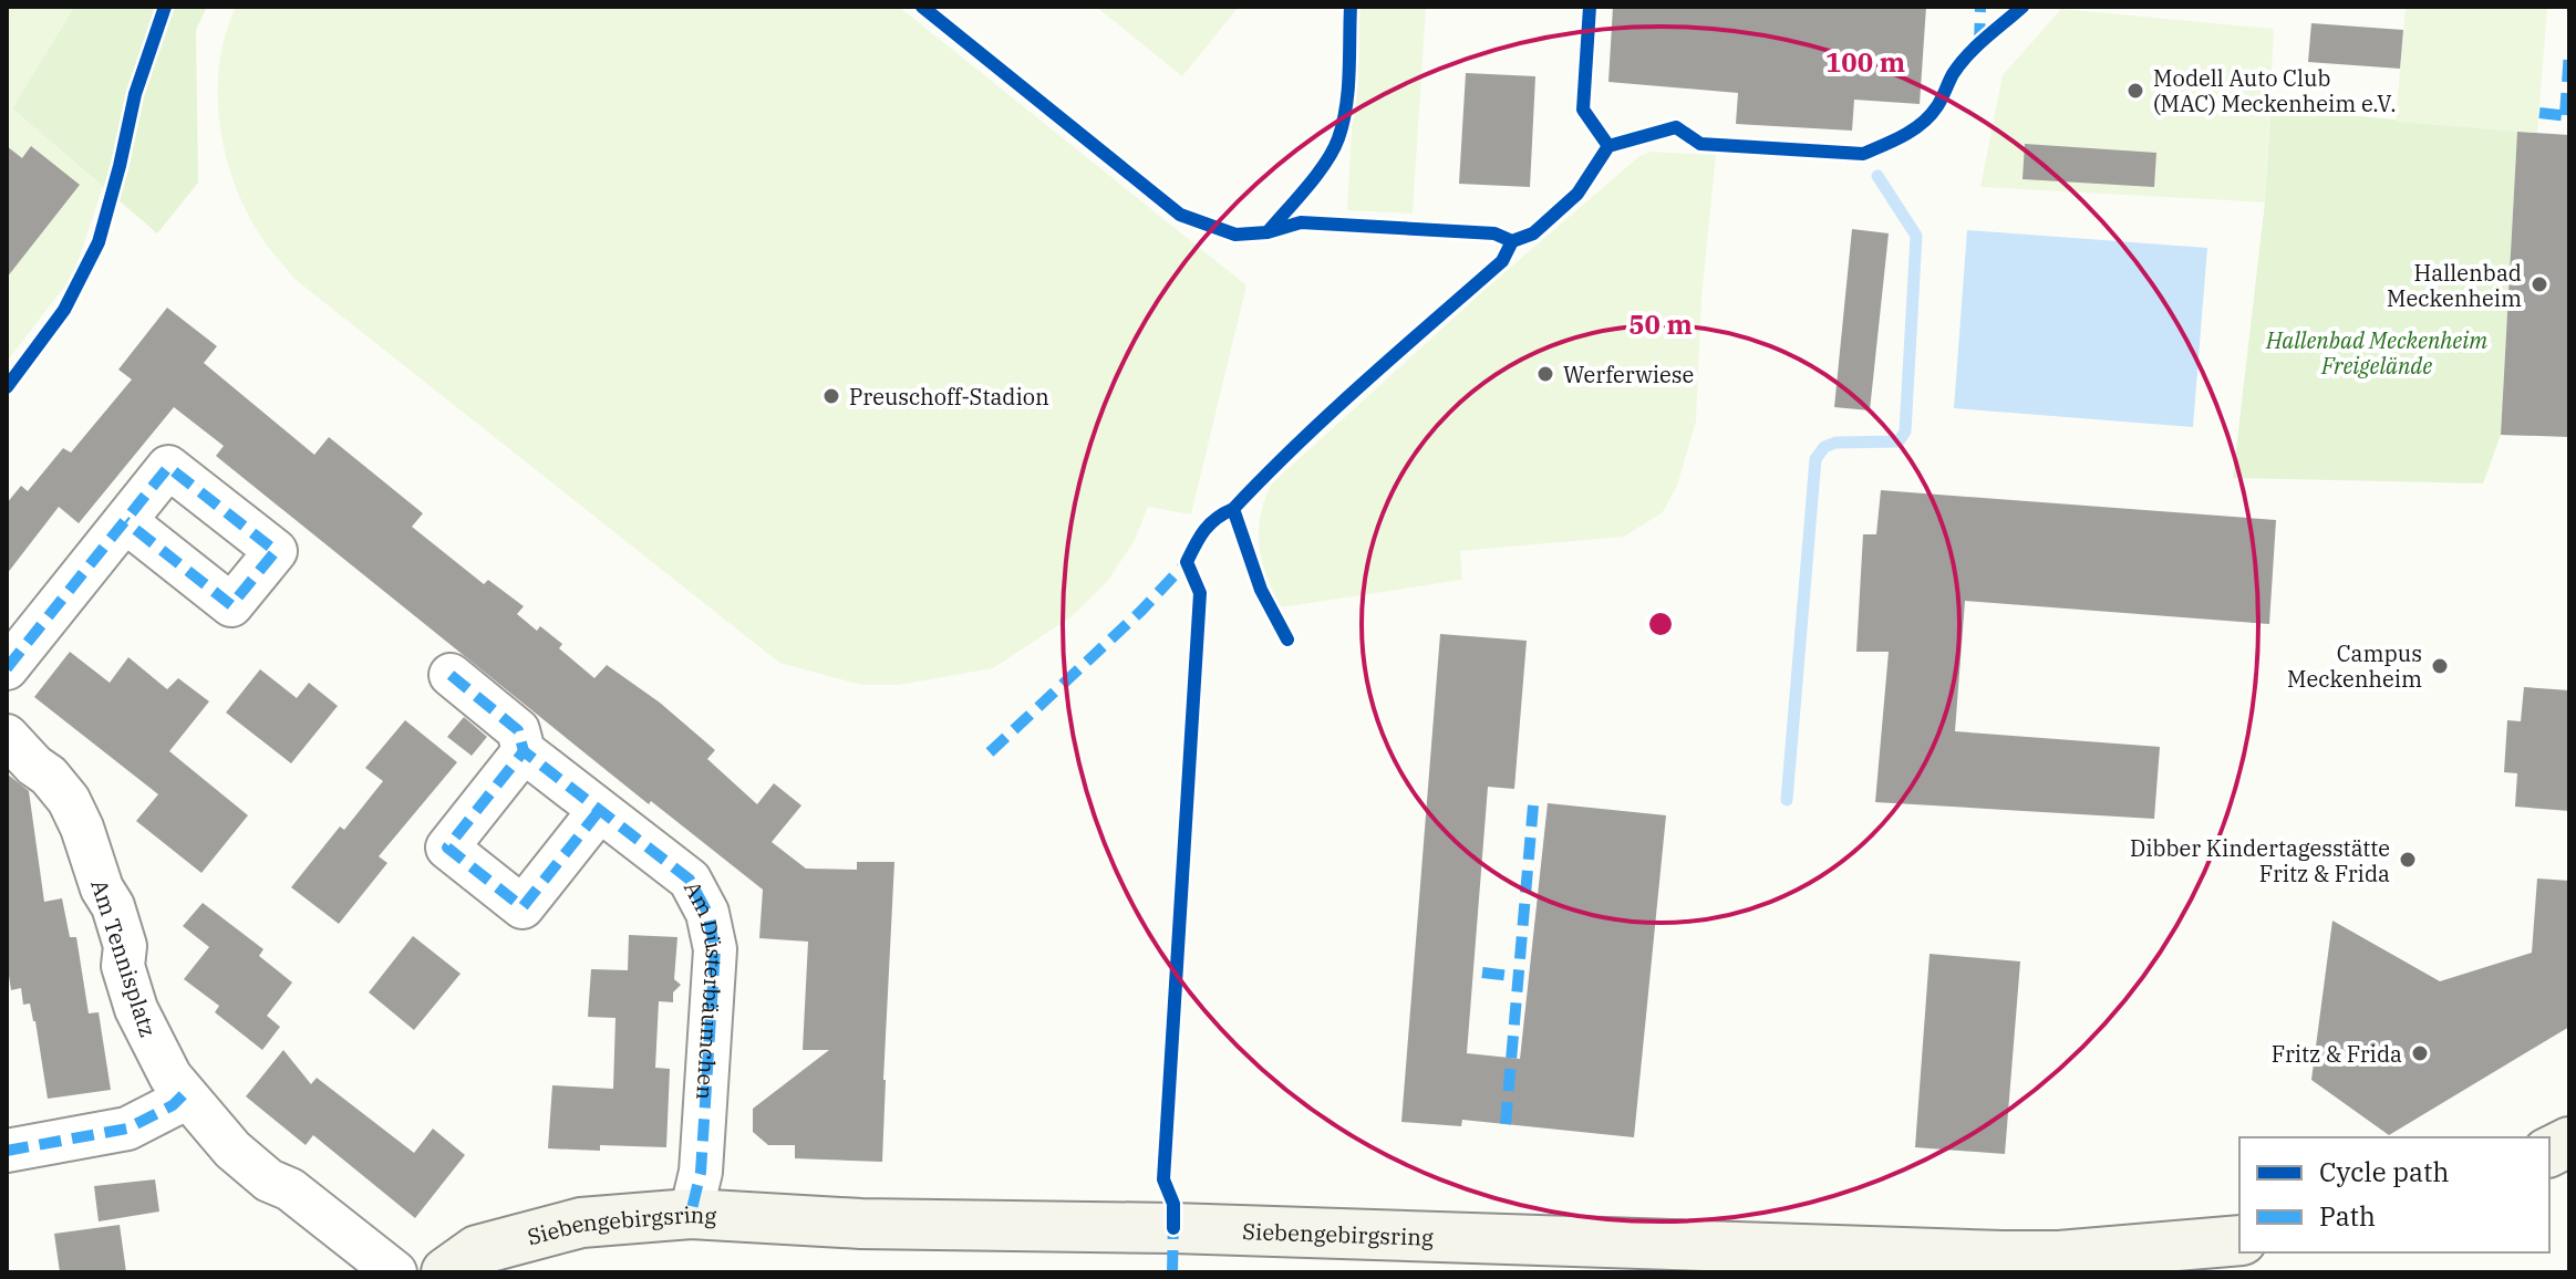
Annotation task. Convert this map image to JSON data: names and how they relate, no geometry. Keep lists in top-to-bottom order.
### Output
{
  "streets": {
    "street": ["Am Tennisplatz", "Am Düsterbäumchen", "Siebengebirgsring"]
  },
  "crossings": [
    ["Am Düsterbäumchen", "Siebengebirgsring"]
  ],
  "parks": ["Hallenbad Meckenheim Freigelände"],
  "places": [
    "Modell Auto Club (MAC) Meckenheim e.V.",
    "Hallenbad Meckenheim",
    "Werferwiese",
    "Preuschoff-Stadion",
    "Campus Meckenheim",
    "Dibber Kindertagesstätte Fritz & Frida",
    "Fritz & Frida"
  ],
  "legend": ["Cycle path", "Path"],
  "rings": ["100 m", "50 m"]
}
